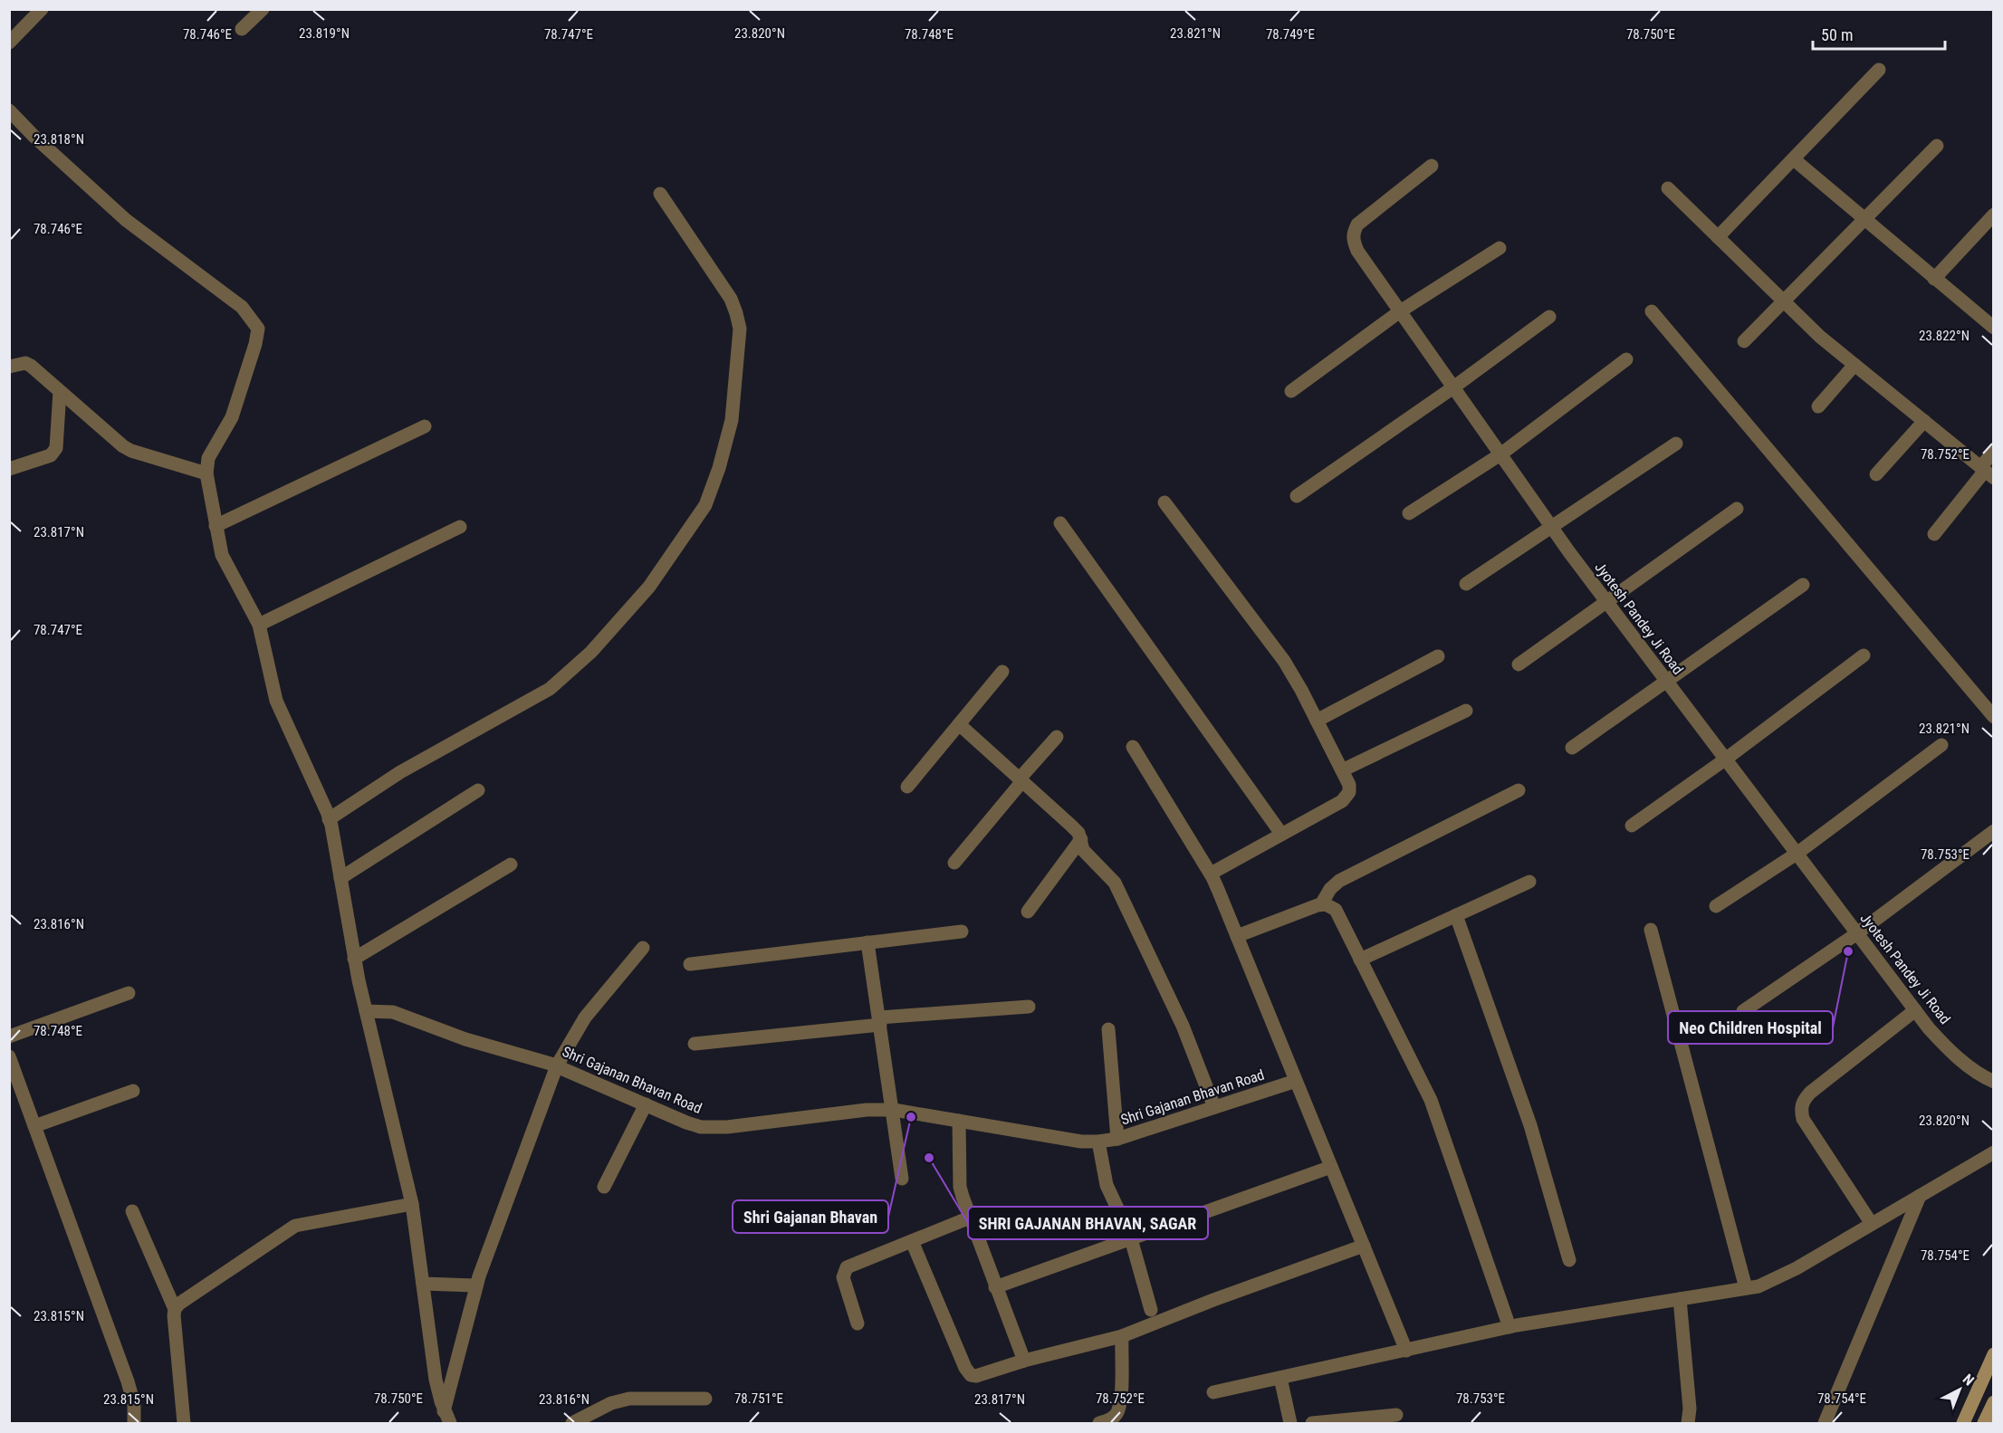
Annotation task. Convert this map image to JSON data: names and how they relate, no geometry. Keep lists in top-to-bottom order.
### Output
{
  "streets": {
    "street": ["Jyotesh Pandey Ji Road", "Shri Gajanan Bhavan Road"]
  },
  "places": ["Neo Children Hospital", "Shri Gajanan Bhavan", "SHRI GAJANAN BHAVAN, SAGAR"],
  "scale_bar": "50 m",
  "north": "top right",
  "coordinates": [
    "23.819°N",
    "23.820°N",
    "23.821°N",
    "78.746°E",
    "78.748°E",
    "78.749°E",
    "78.750°E",
    "78.747°E",
    "23.818°N",
    "23.822°N",
    "78.752°E",
    "23.817°N",
    "78.753°E",
    "23.816°N",
    "78.754°E",
    "23.815°N",
    "78.751°E"
  ]
}
